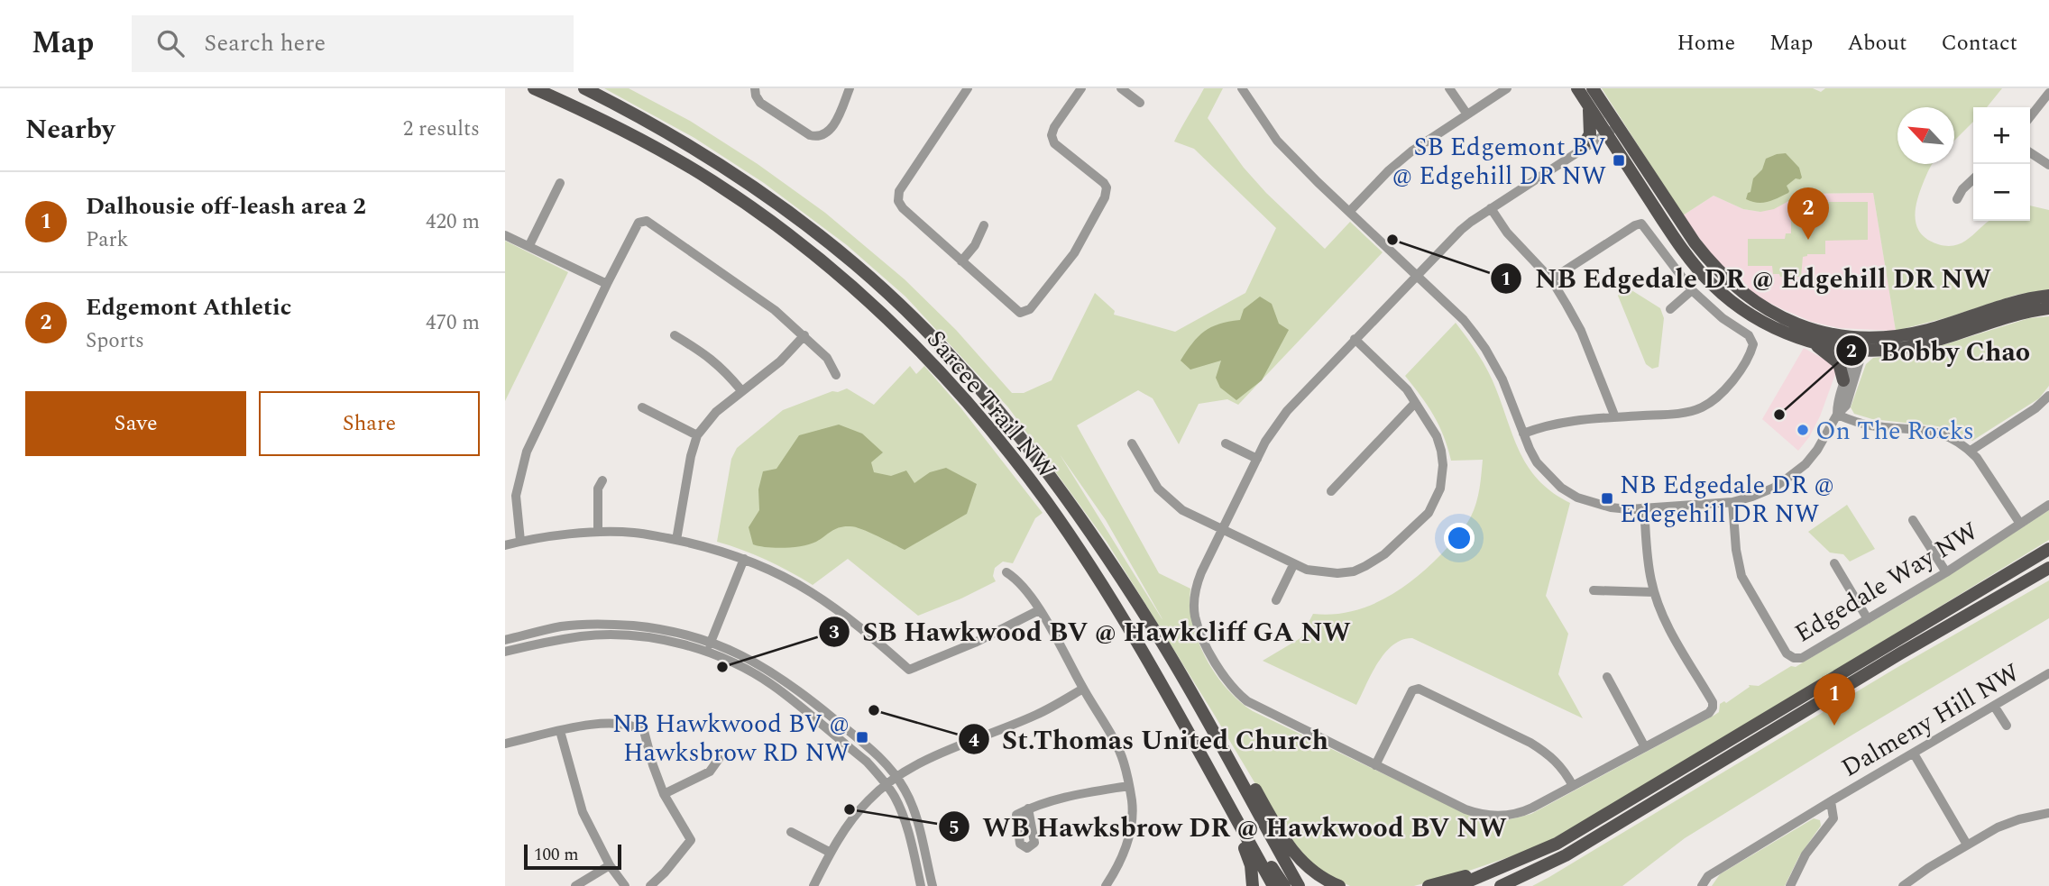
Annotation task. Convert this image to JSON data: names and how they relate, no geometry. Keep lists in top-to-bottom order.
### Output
{
  "streets": {
    "main road": ["Sarcee Trail NW"],
    "street": ["Edgedale Way NW", "Dalmeny Hill NW"]
  },
  "places": {
    "transit": ["SB Edgemont BV @ Edgehill DR NW", "NB Edgedale DR @ Edegehill DR NW", "NB Hawkwood BV @ Hawksbrow RD NW"],
    "other": [
      "NB Edgedale DR @ Edgehill DR NW",
      "Bobby Chao",
      "On The Rocks",
      "SB Hawkwood BV @ Hawkcliff GA NW",
      "St.Thomas United Church",
      "WB Hawksbrow DR @ Hawkwood BV NW"
    ]
  },
  "scale_bar": "100 m",
  "north": "top left",
  "page": {
    "header": "Map",
    "search": "Search here",
    "nav": [
      "Home",
      "Map",
      "About",
      "Contact"
    ],
    "heading": ["Nearby", "2 results"],
    "map_buttons": ["+", "−"],
    "list": [
      {
        "mark": "1",
        "name": "Dalhousie off-leash area 2",
        "note": "Park",
        "value": "420 m"
      },
      {
        "mark": "2",
        "name": "Edgemont Athletic",
        "note": "Sports",
        "value": "470 m"
      }
    ],
    "pins": ["2", "1"],
    "buttons": ["Save", "Share"],
    "scale": "100 m"
  }
}
